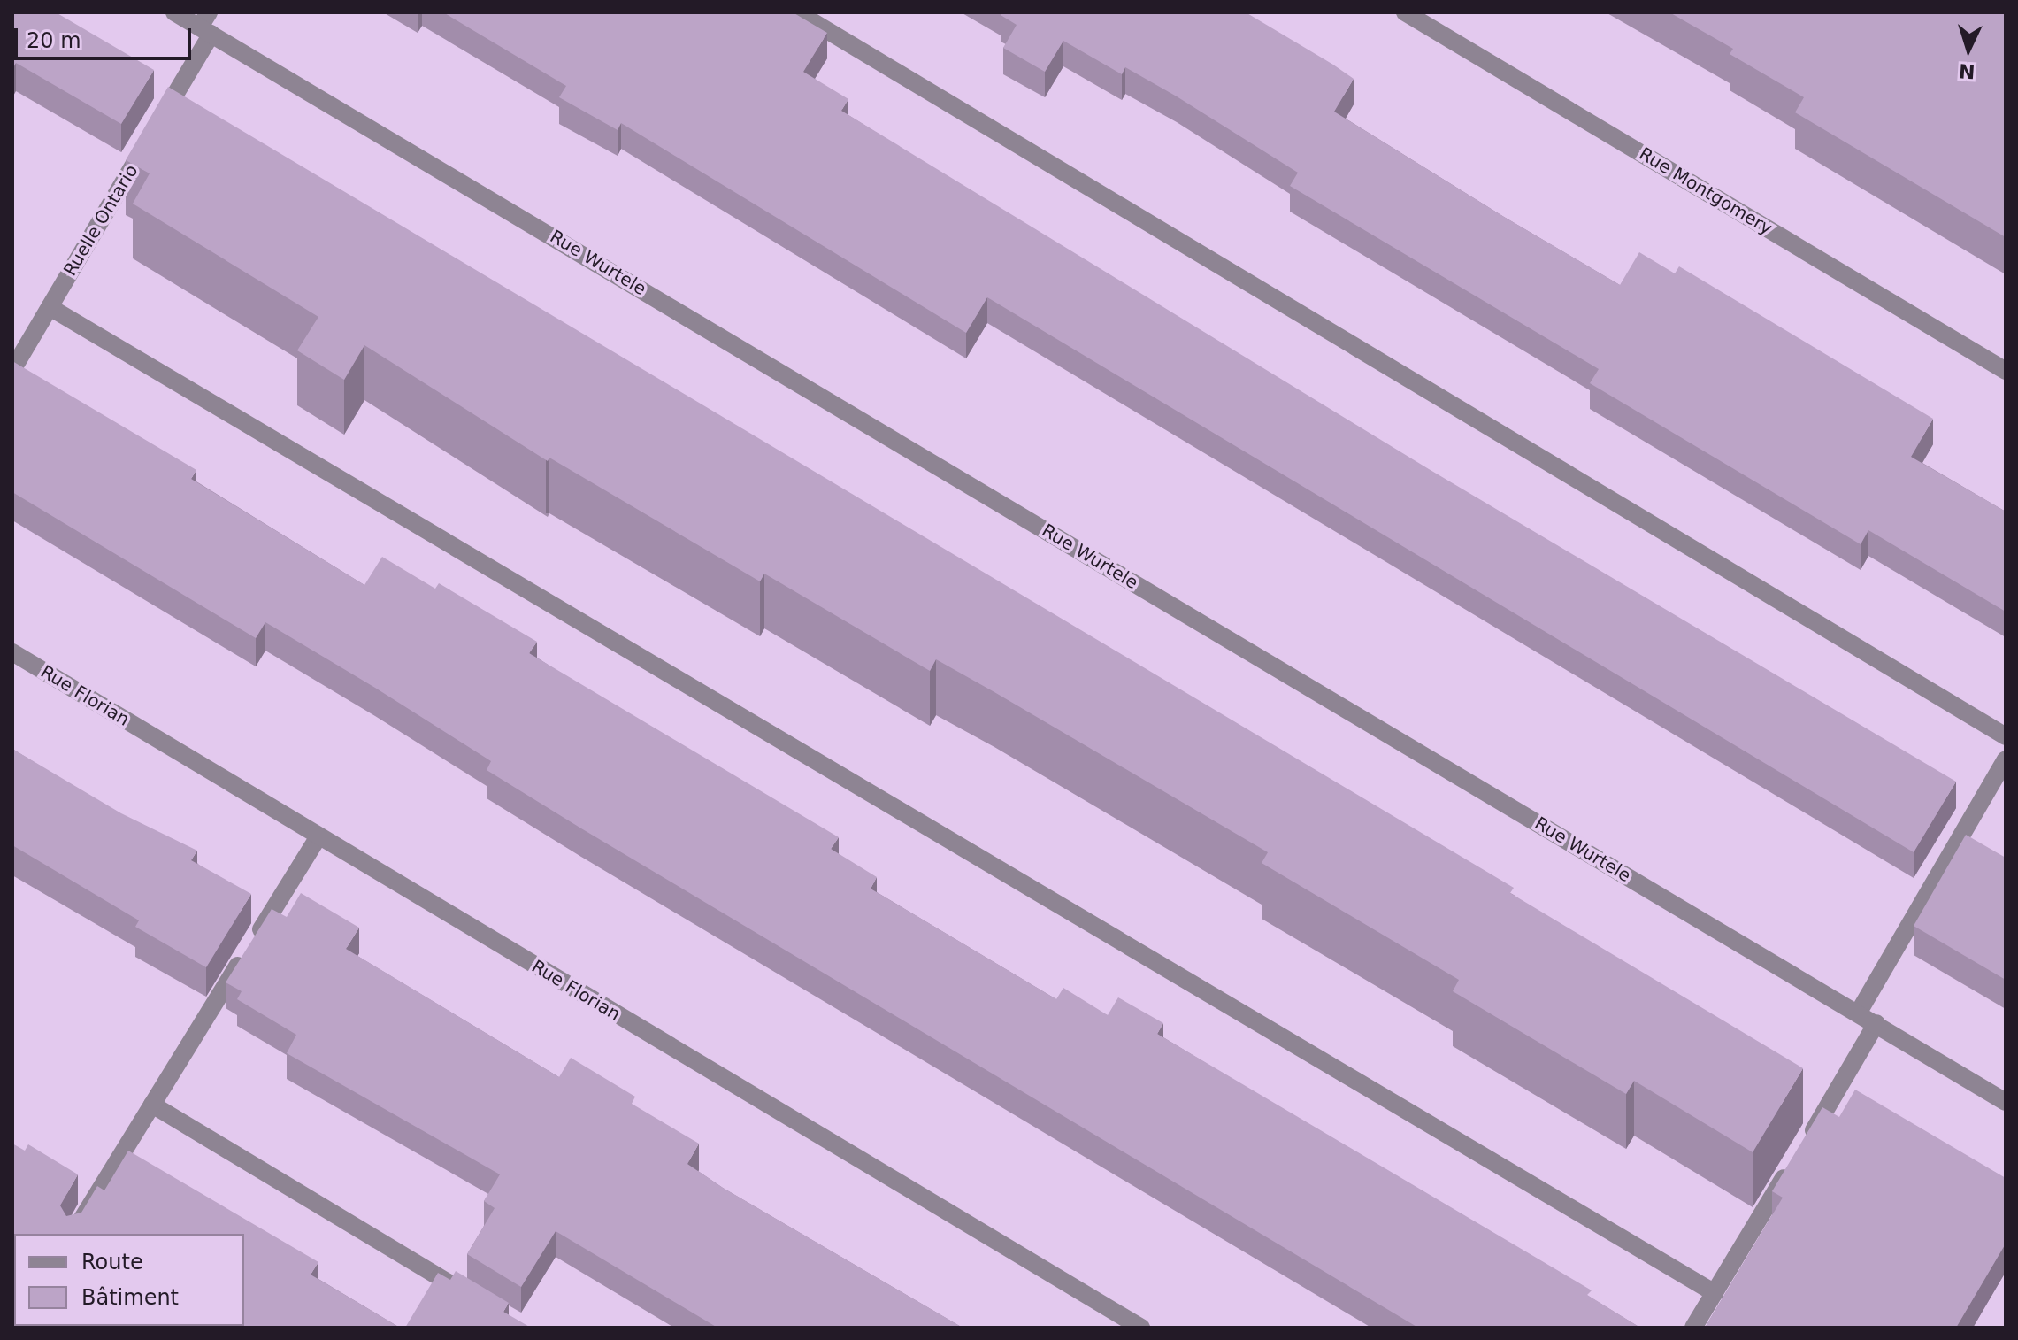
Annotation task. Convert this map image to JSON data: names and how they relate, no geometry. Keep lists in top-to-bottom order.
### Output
{
  "streets": {
    "street": [
      "Rue Montgomery",
      "Ruelle Ontario",
      "Rue Wurtele",
      "Rue Florian"
    ]
  },
  "crossings": [
    ["Ruelle Ontario", "Rue Wurtele"]
  ],
  "legend": ["Route", "Bâtiment"],
  "scale_bar": "20 m",
  "north": "bottom"
}
